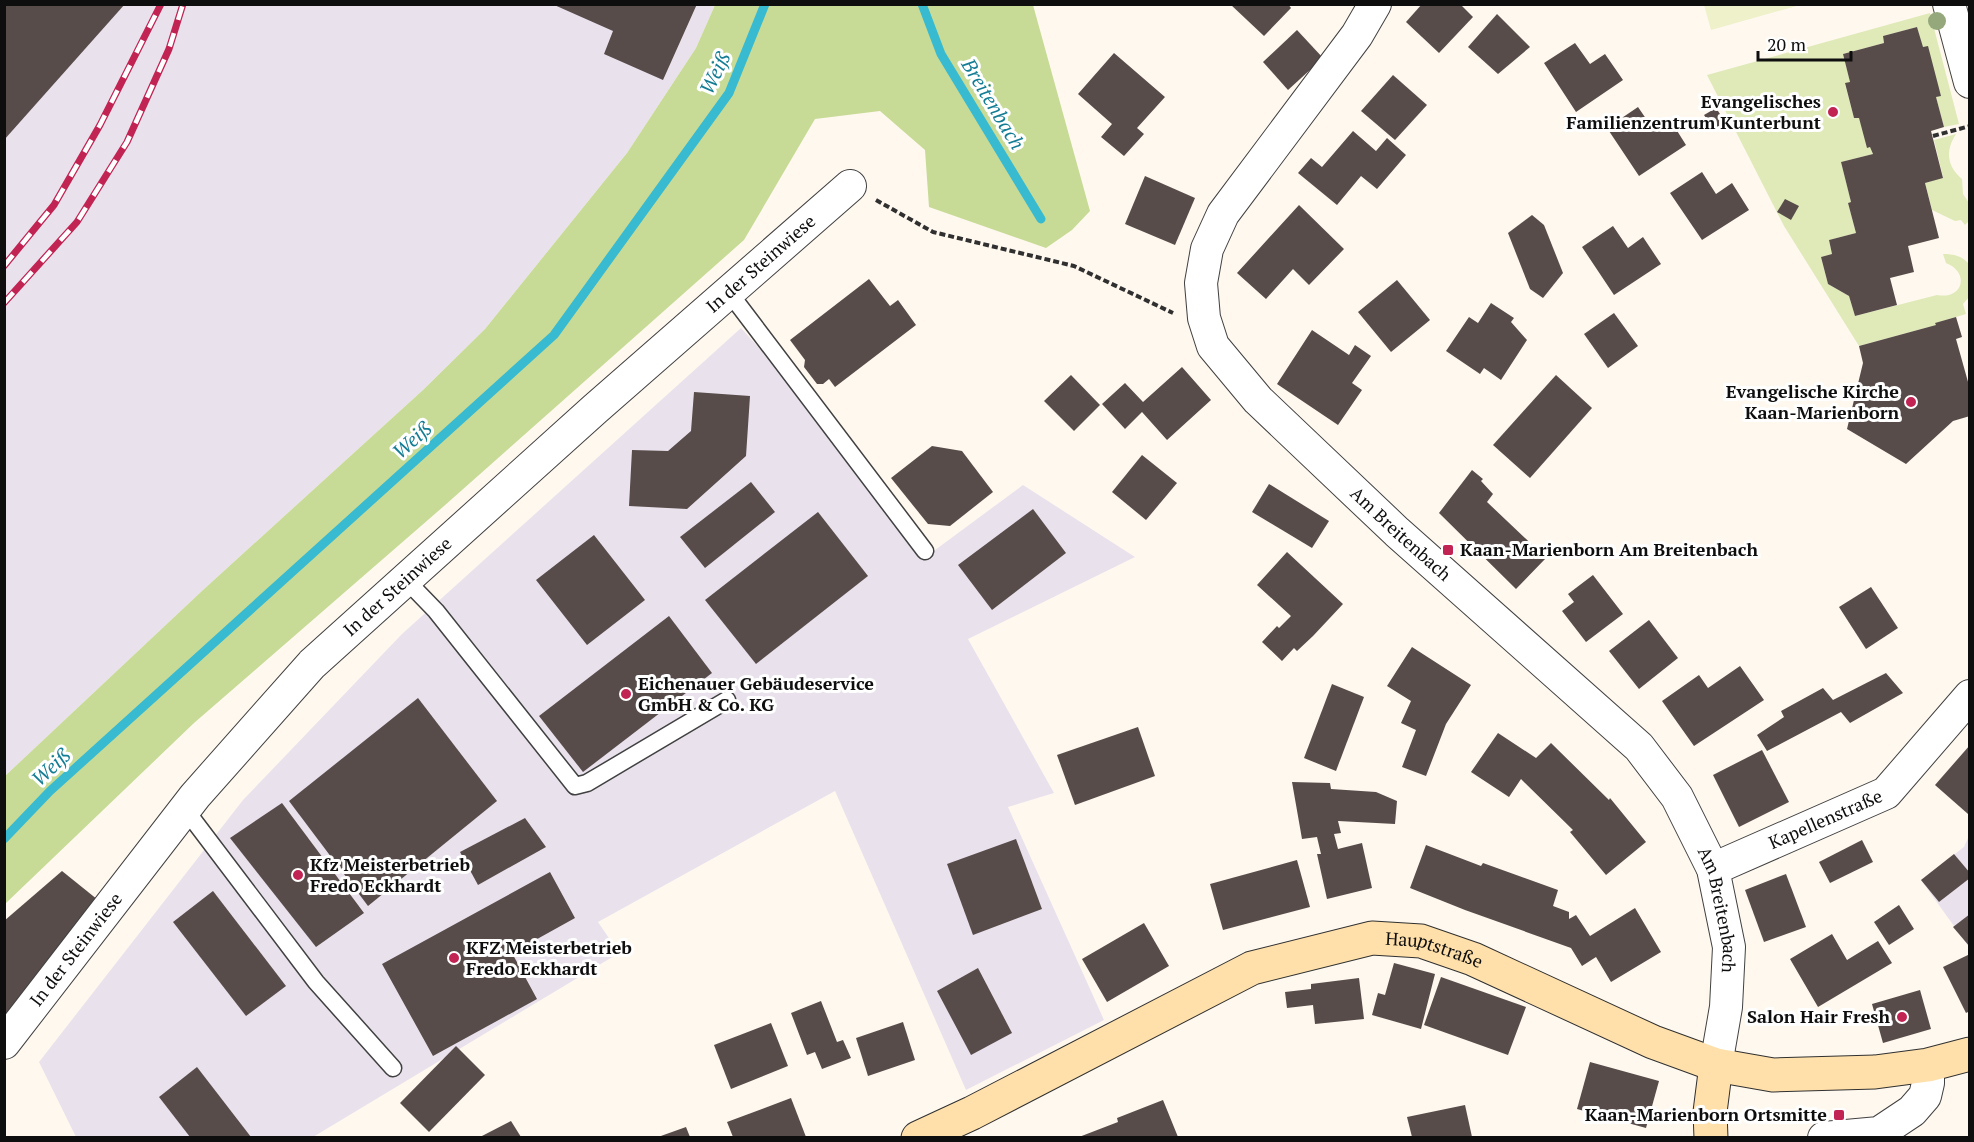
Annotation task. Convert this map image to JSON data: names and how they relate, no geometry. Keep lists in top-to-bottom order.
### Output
{
  "streets": {
    "main road": ["Hauptstraße"],
    "street": ["In der Steinwiese", "Am Breitenbach", "Kapellenstraße"]
  },
  "crossings": [
    ["Am Breitenbach", "Kapellenstraße"],
    ["Am Breitenbach", "Hauptstraße"]
  ],
  "water": ["Weiß", "Breitenbach"],
  "places": {
    "other": [
      "Evangelisches Familienzentrum Kunterbunt",
      "Evangelische Kirche Kaan-Marienborn",
      "Eichenauer Gebäudeservice GmbH & Co. KG",
      "Kfz Meisterbetrieb Fredo Eckhardt",
      "KFZ Meisterbetrieb Fredo Eckhardt",
      "Salon Hair Fresh"
    ],
    "transit": ["Kaan-Marienborn Am Breitenbach", "Kaan-Marienborn Ortsmitte"]
  },
  "scale_bar": "20 m"
}
